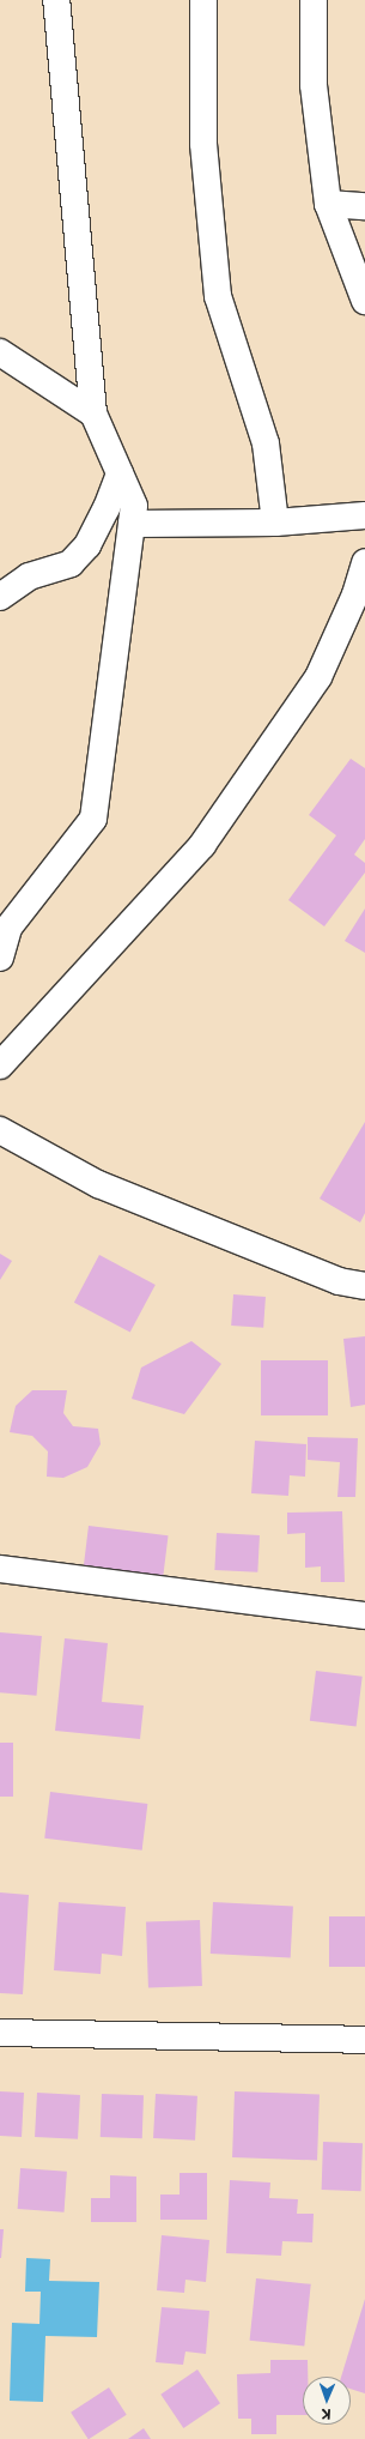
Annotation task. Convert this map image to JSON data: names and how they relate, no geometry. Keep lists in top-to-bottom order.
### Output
{
  "north": "bottom"
}
